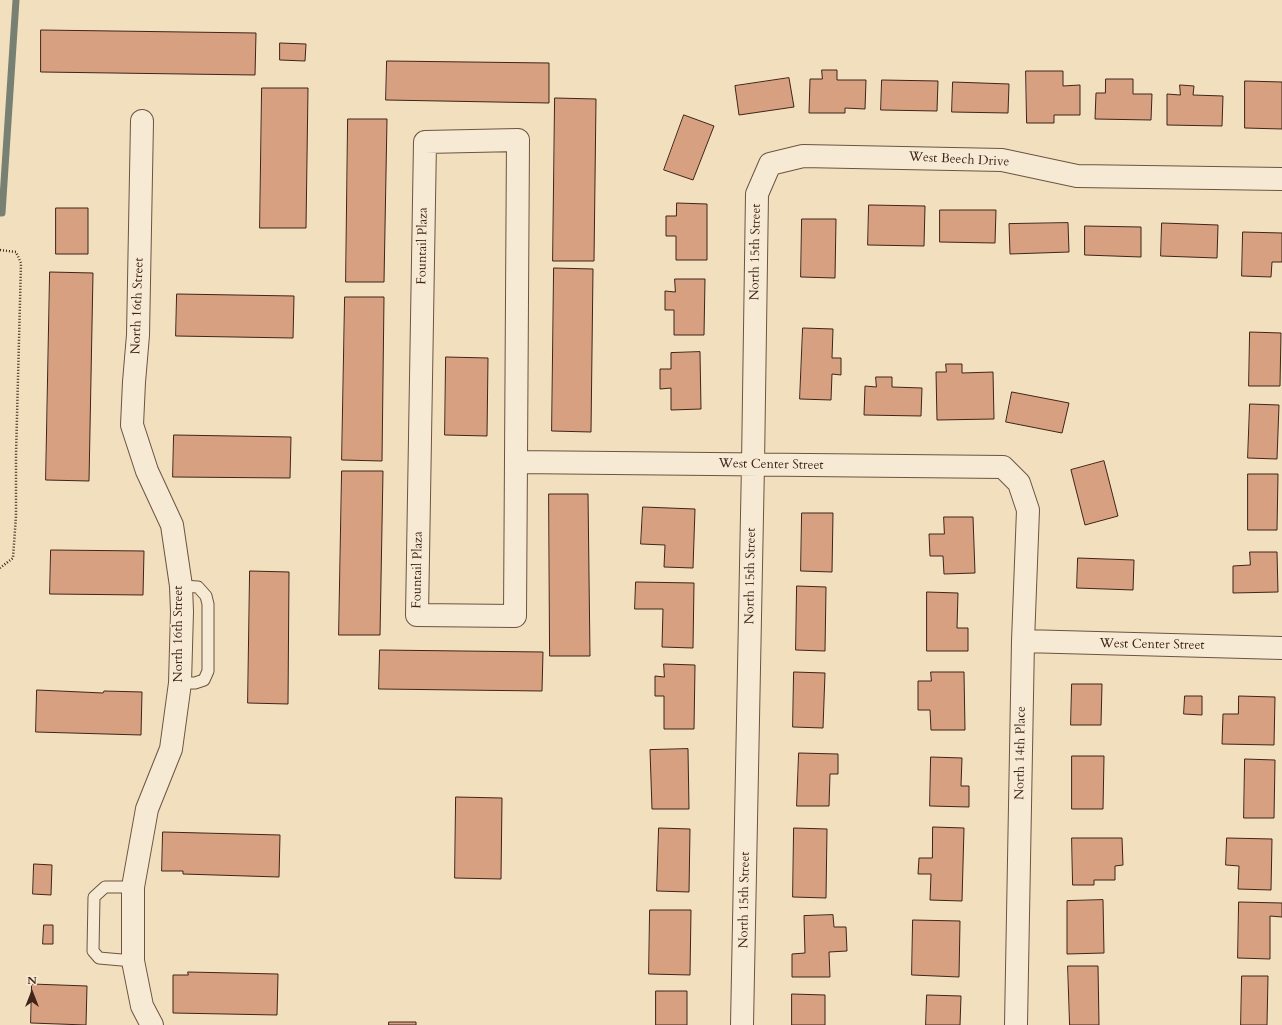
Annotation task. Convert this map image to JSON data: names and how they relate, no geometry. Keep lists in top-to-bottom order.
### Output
{
  "streets": {
    "street": [
      "West Beech Drive",
      "Fountail Plaza",
      "North 15th Street",
      "North 16th Street",
      "West Center Street",
      "North 14th Place"
    ]
  },
  "crossings": [
    ["West Beech Drive", "North 15th Street"],
    ["Fountail Plaza", "West Center Street"],
    ["North 15th Street", "West Center Street"],
    ["West Center Street", "North 14th Place"]
  ],
  "north": "top"
}
